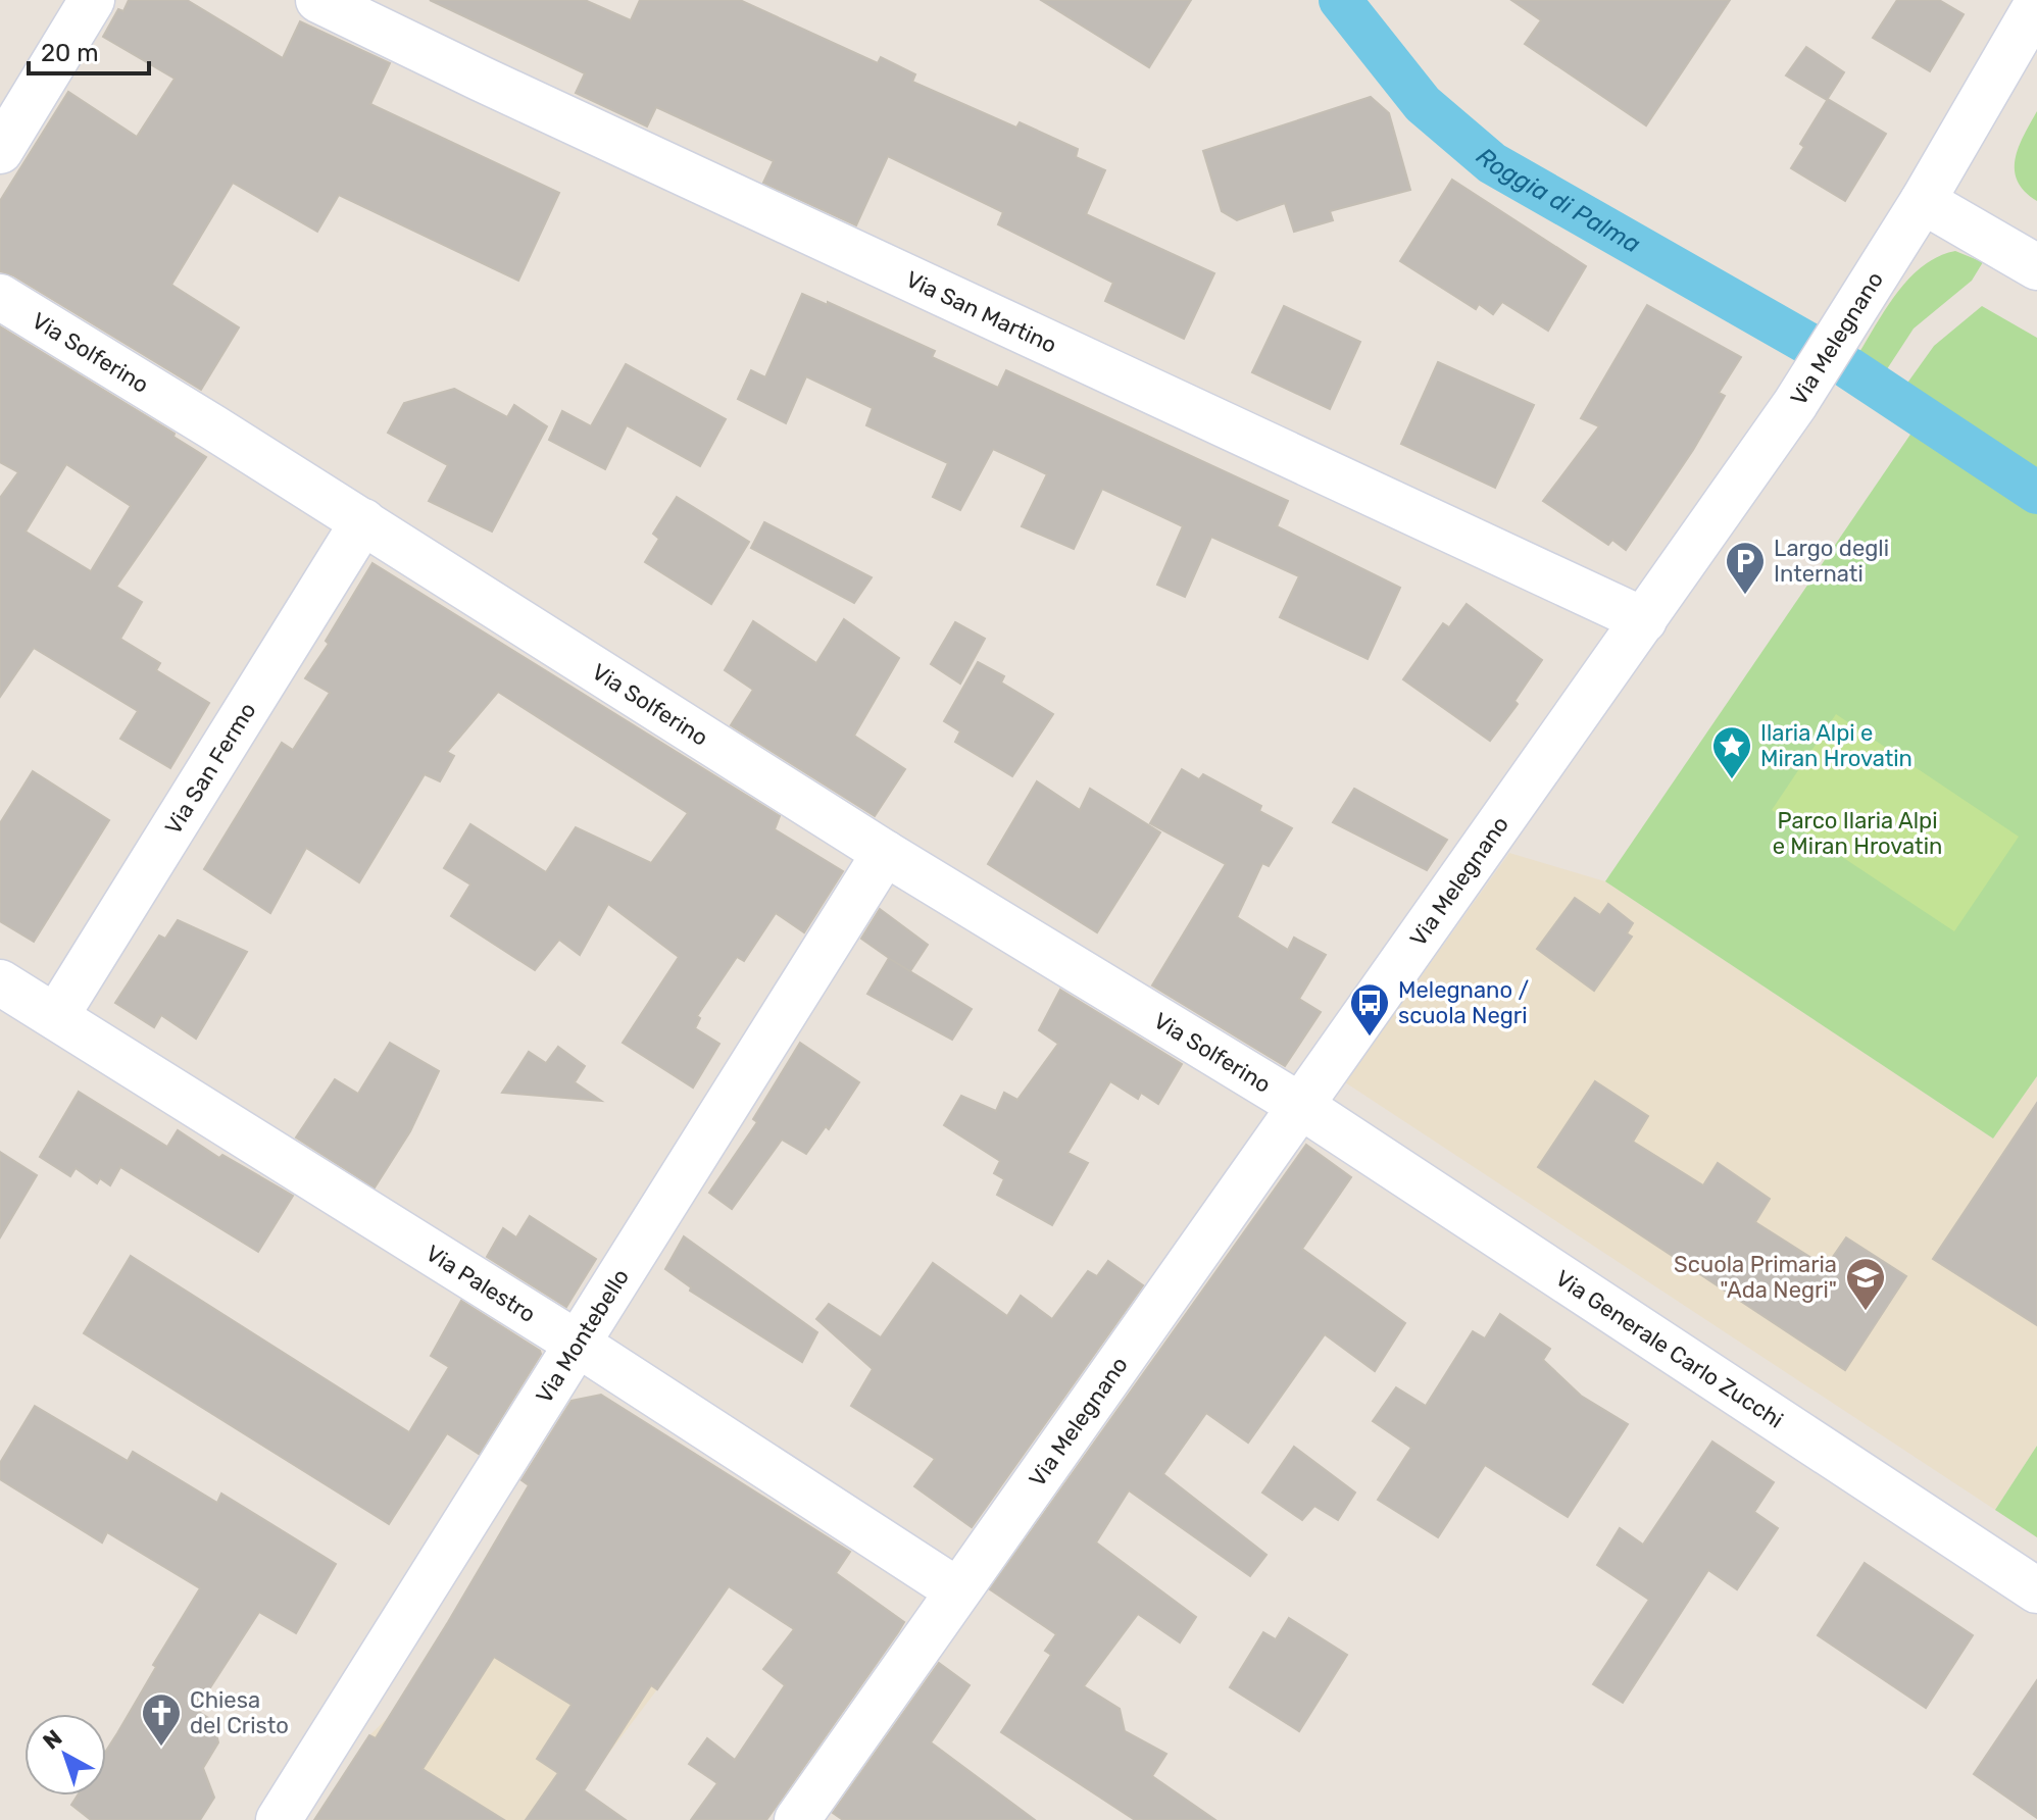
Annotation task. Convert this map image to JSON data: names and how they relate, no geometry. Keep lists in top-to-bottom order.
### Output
{
  "streets": {
    "street": [
      "Via San Martino",
      "Via Melegnano",
      "Via Solferino",
      "Via San Fermo",
      "Via Palestro",
      "Via Montebello",
      "Via Generale Carlo Zucchi"
    ]
  },
  "crossings": [
    ["Via San Martino", "Via Melegnano"],
    ["Via Melegnano", "Via Solferino"],
    ["Via Melegnano", "Via Palestro"],
    ["Via Melegnano", "Via Generale Carlo Zucchi"],
    ["Via Solferino", "Via San Fermo"],
    ["Via Solferino", "Via Montebello"],
    ["Via Solferino", "Via Generale Carlo Zucchi"],
    ["Via San Fermo", "Via Palestro"],
    ["Via Palestro", "Via Montebello"]
  ],
  "water": ["Roggia di Palma"],
  "parks": ["Parco Ilaria Alpi e Miran Hrovatin"],
  "places": {
    "parking": ["Largo degli Internati"],
    "place": ["Ilaria Alpi e Miran Hrovatin"],
    "bus stop": ["Melegnano / scuola Negri"],
    "school or university": ["Scuola Primaria \"Ada Negri\""],
    "church": ["Chiesa del Cristo"]
  },
  "scale_bar": "20 m",
  "north": "top left"
}
